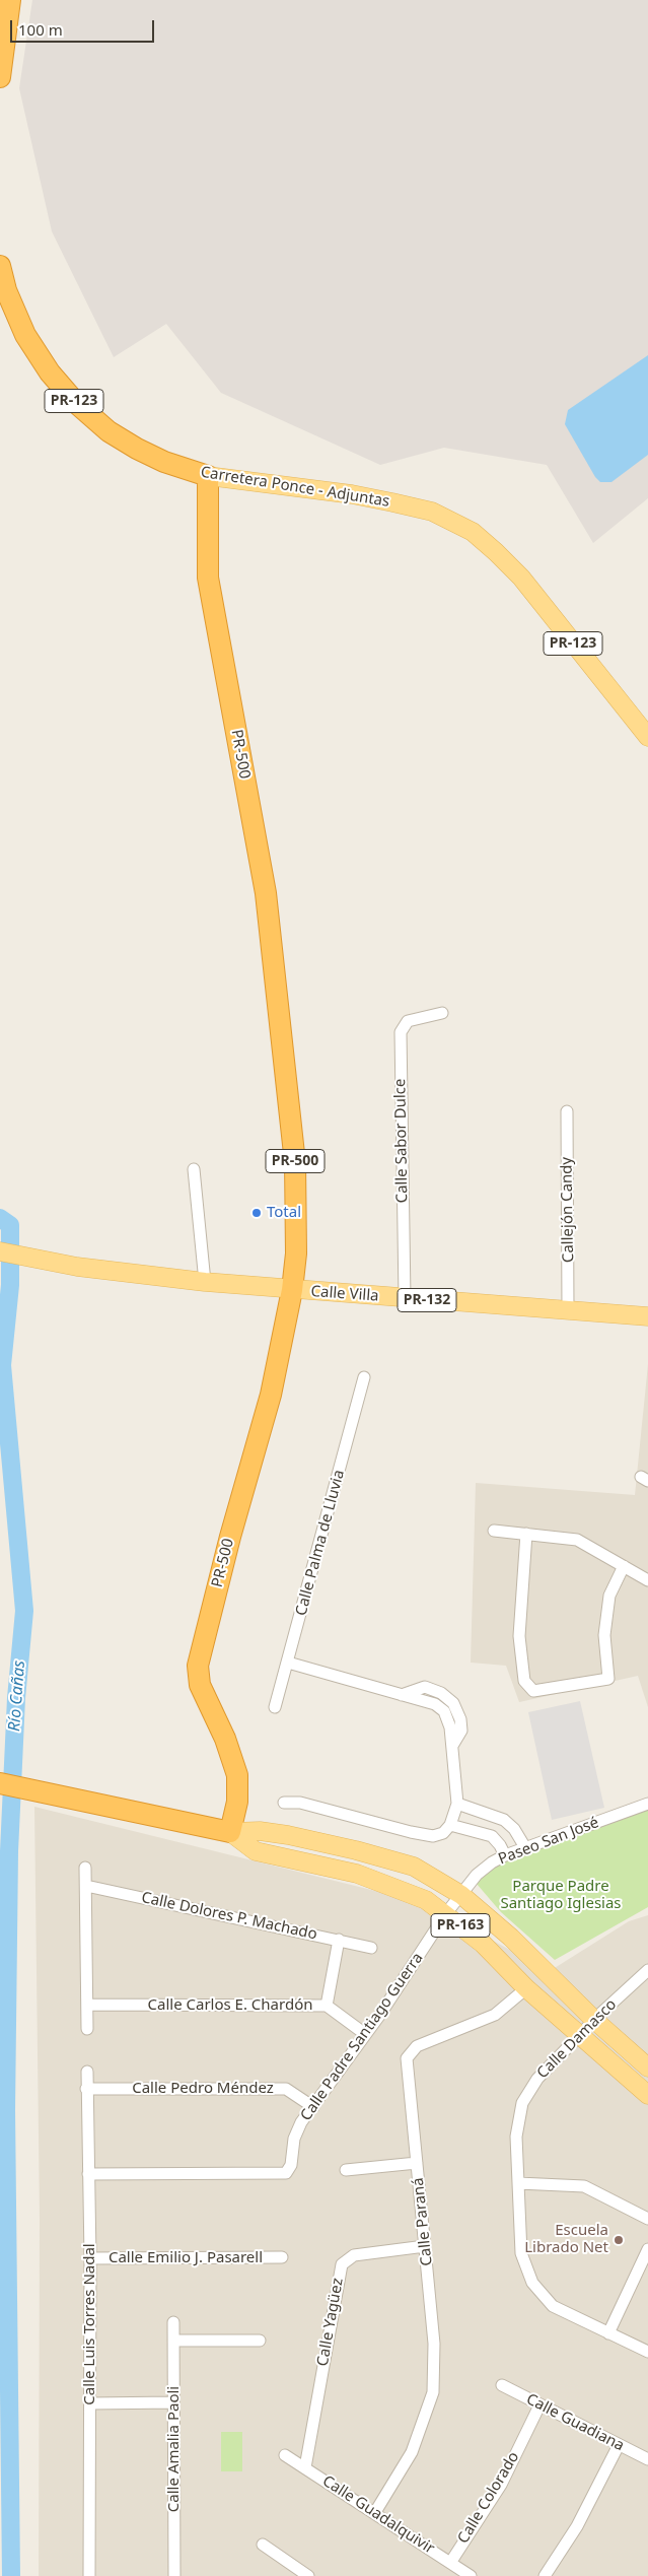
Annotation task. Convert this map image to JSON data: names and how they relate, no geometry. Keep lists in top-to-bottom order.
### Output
{
  "streets": {
    "highway": [
      "PR-123",
      "Carretera Ponce - Adjuntas",
      "PR-500",
      "PR-163"
    ],
    "main road": ["Calle Villa", "PR-132"],
    "street": [
      "Calle Sabor Dulce",
      "Callejón Candy",
      "Calle Palma de Lluvia",
      "Paseo San José",
      "Calle Dolores P. Machado",
      "Calle Carlos E. Chardón",
      "Calle Padre Santiago Guerra",
      "Calle Damasco",
      "Calle Pedro Méndez",
      "Calle Paraná",
      "Calle Emilio J. Pasarell",
      "Calle Yagüez",
      "Calle Luis Torres Nadal",
      "Calle Guadiana",
      "Calle Amalia Paoli",
      "Calle Colorado",
      "Calle Guadalquivir"
    ]
  },
  "crossings": [
    ["Carretera Ponce - Adjuntas", "PR-500"],
    ["PR-500", "Calle Villa"],
    ["PR-500", "PR-163"],
    ["Calle Sabor Dulce", "Calle Villa"],
    ["Callejón Candy", "Calle Villa"],
    ["Paseo San José", "PR-163"],
    ["Paseo San José", "Calle Padre Santiago Guerra"],
    ["PR-163", "Calle Padre Santiago Guerra"],
    ["PR-163", "Calle Damasco"],
    ["PR-163", "Calle Paraná"],
    ["Calle Carlos E. Chardón", "Calle Padre Santiago Guerra"],
    ["Calle Padre Santiago Guerra", "Calle Pedro Méndez"],
    ["Calle Padre Santiago Guerra", "Calle Luis Torres Nadal"],
    ["Calle Pedro Méndez", "Calle Luis Torres Nadal"],
    ["Calle Paraná", "Calle Yagüez"],
    ["Calle Paraná", "Calle Guadalquivir"],
    ["Calle Emilio J. Pasarell", "Calle Luis Torres Nadal"],
    ["Calle Yagüez", "Calle Guadalquivir"],
    ["Calle Guadiana", "Calle Colorado"],
    ["Calle Colorado", "Calle Guadalquivir"]
  ],
  "water": ["Río Cañas"],
  "parks": ["Parque Padre Santiago Iglesias"],
  "places": ["Total", "Escuela Librado Net"],
  "scale_bar": "100 m"
}
